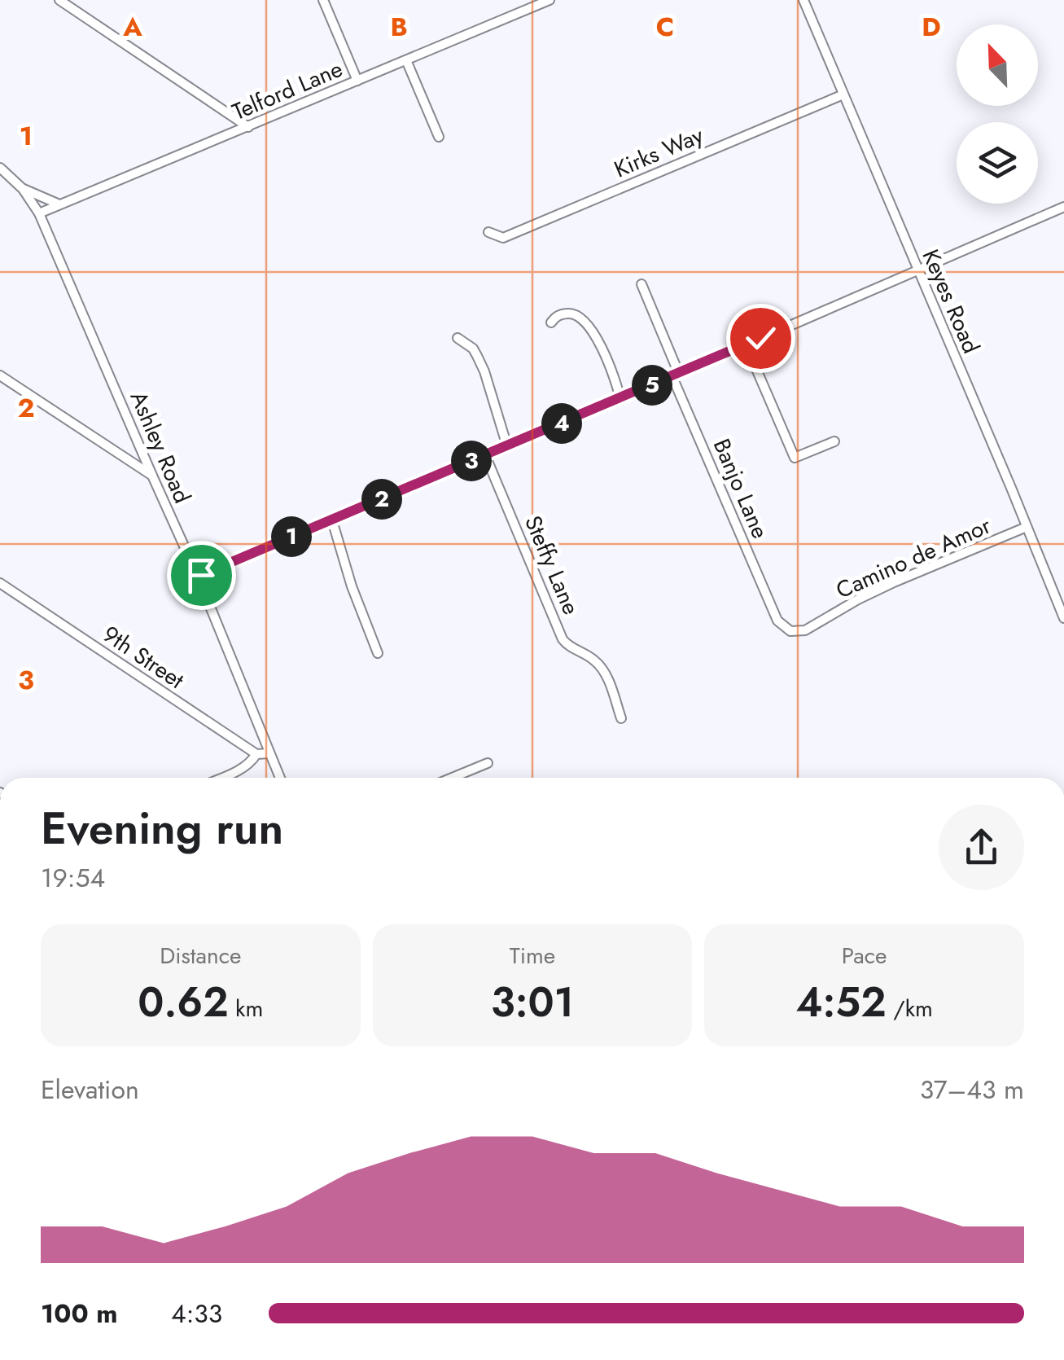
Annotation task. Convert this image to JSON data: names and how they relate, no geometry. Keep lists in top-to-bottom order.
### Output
{
  "streets": {
    "street": [
      "Telford Lane",
      "Kirks Way",
      "Keyes Road",
      "Ashley Road",
      "Banjo Lane",
      "Camino de Amor",
      "Steffy Lane",
      "9th Street"
    ]
  },
  "crossings": [
    ["Telford Lane", "Ashley Road"],
    ["Kirks Way", "Keyes Road"],
    ["Keyes Road", "Camino de Amor"],
    ["Banjo Lane", "Camino de Amor"]
  ],
  "north": "top left",
  "page": {
    "pins": [
      "5",
      "4",
      "3",
      "2",
      "1"
    ],
    "heading": ["Evening run", "19:54"],
    "stats": [
      ["Distance", "0.62 km"],
      ["Time", "3:01"],
      ["Pace", "4:52 /km"]
    ],
    "chart": ["Elevation", "37–43 m"],
    "list": [
      {
        "name": "100 m",
        "note": "4:33"
      }
    ]
  },
  "grid": {
    "columns": [
      "A",
      "B",
      "C",
      "D"
    ],
    "rows": ["1", "2", "3"]
  }
}
